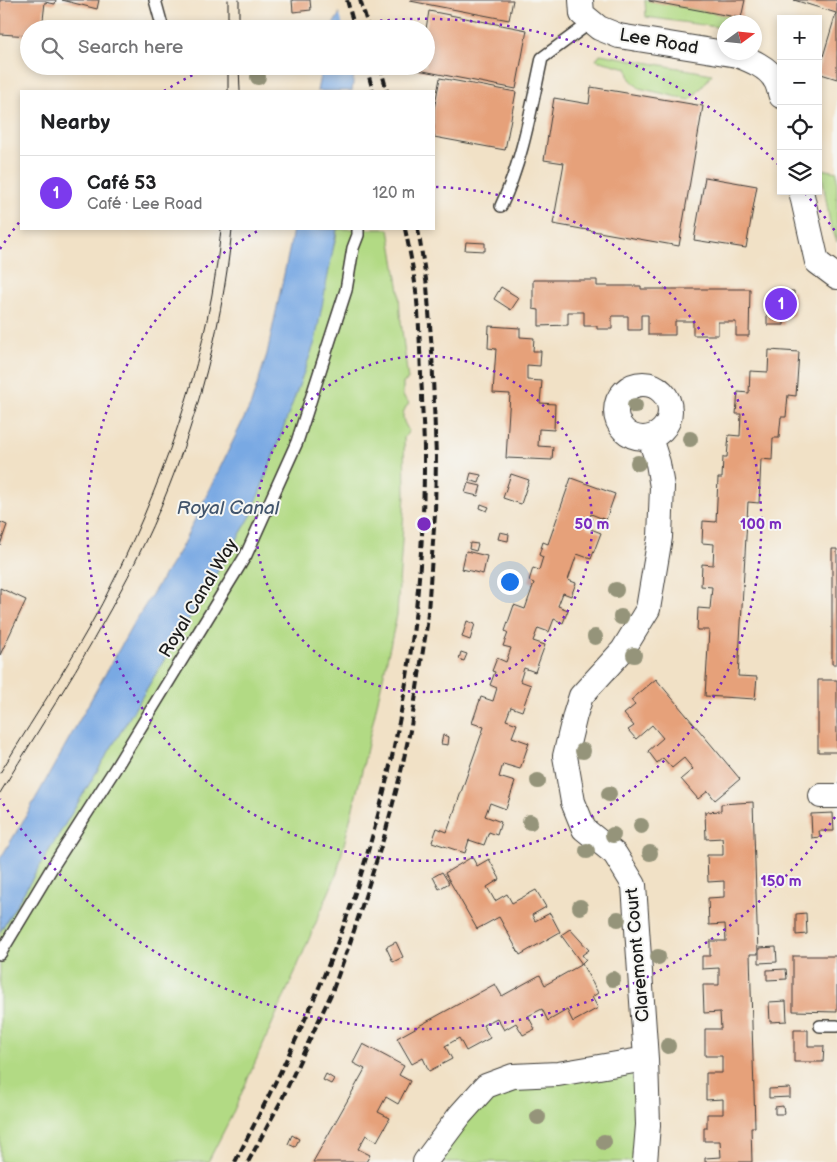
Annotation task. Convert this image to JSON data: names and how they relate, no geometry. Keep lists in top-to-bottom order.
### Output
{
  "streets": {
    "street": ["Lee Road", "Claremont Court"],
    "lane": ["Royal Canal Way"]
  },
  "water": ["Royal Canal"],
  "north": "right",
  "page": {
    "map_buttons": ["+", "−"],
    "search": "Search here",
    "heading": "Nearby",
    "list": [
      {
        "mark": "1",
        "name": "Café 53",
        "note": "Café · Lee Road",
        "value": "120 m"
      }
    ],
    "pins": "1"
  },
  "rings": ["50 m", "100 m", "150 m"]
}
